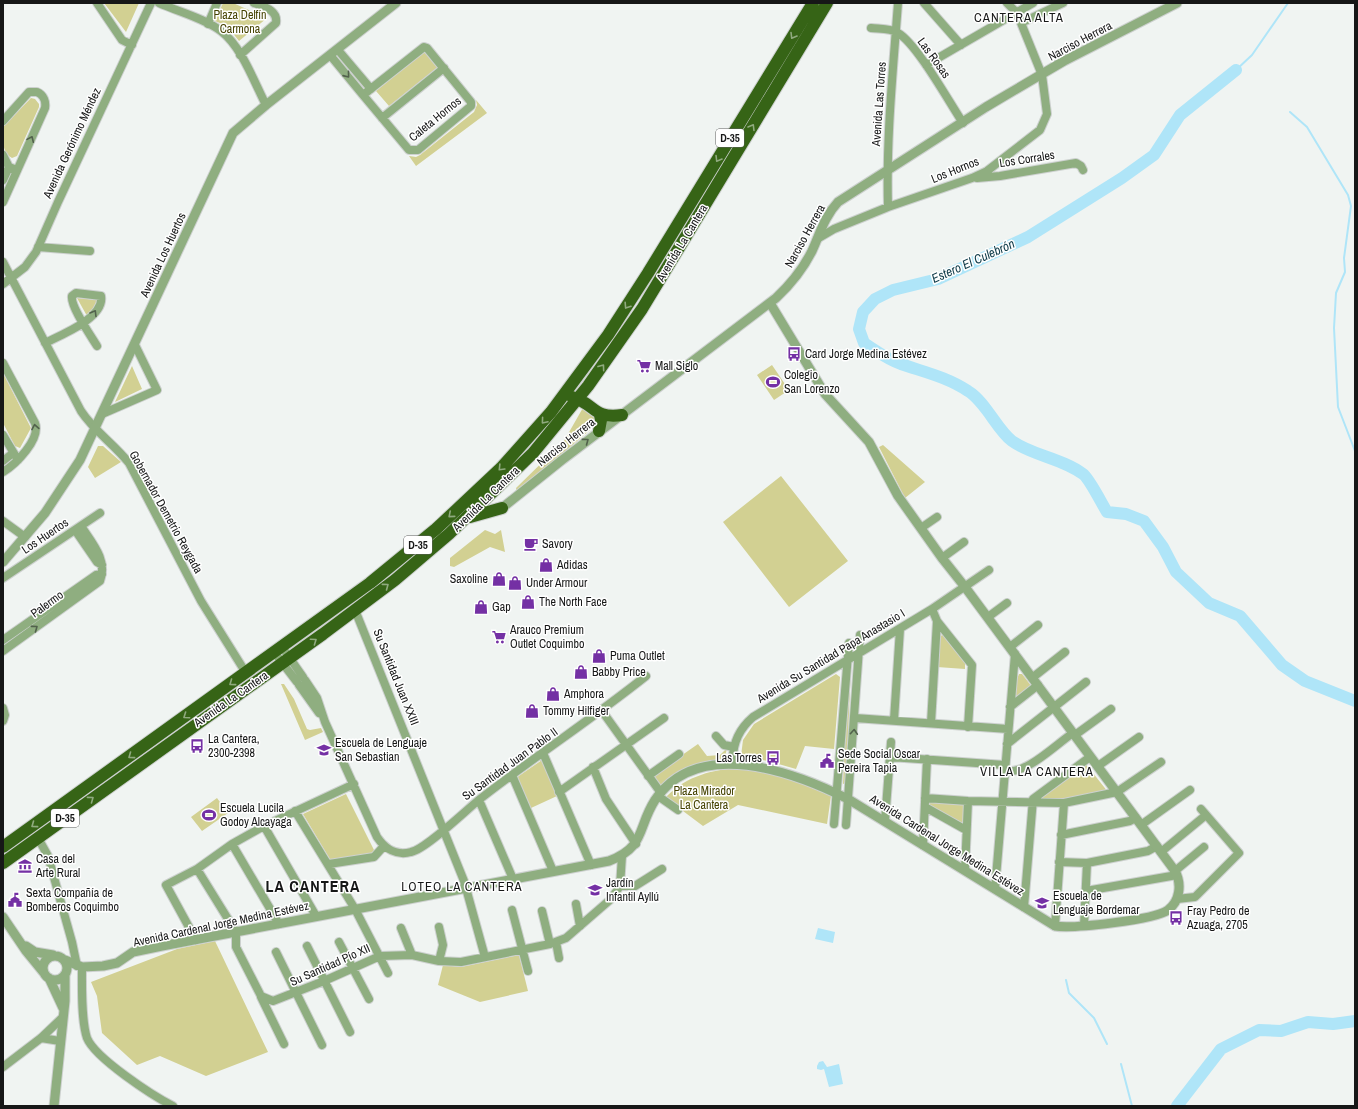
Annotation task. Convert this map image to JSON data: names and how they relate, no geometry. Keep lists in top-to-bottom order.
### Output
{
  "streets": {
    "highway": ["D-35", "Avenida La Cantera"],
    "street": [
      "Narciso Herrera",
      "Las Rosas",
      "Avenida Las Torres",
      "Caleta Hornos",
      "Avenida Gerónimo Méndez",
      "Los Corrales",
      "Los Hornos",
      "Avenida Los Huertos",
      "Gobernador Demetrio Reygada",
      "Los Huertos",
      "Palermo",
      "Avenida Su Santidad Papa Anastasio I",
      "Su Santidad Juan XXIII",
      "Su Santidad Juan Pablo II",
      "Avenida Cardenal Jorge Medina Estévez",
      "Su Santidad Pío XII"
    ]
  },
  "crossings": [
    ["Narciso Herrera", "Las Rosas"],
    ["Narciso Herrera", "Avenida Las Torres"],
    ["Narciso Herrera", "Los Hornos"],
    ["Las Rosas", "Avenida Las Torres"],
    ["Avenida Las Torres", "Los Hornos"],
    ["Avenida Gerónimo Méndez", "Gobernador Demetrio Reygada"],
    ["Los Corrales", "Los Hornos"],
    ["Avenida La Cantera", "Gobernador Demetrio Reygada"],
    ["Avenida La Cantera", "Su Santidad Juan XXIII"],
    ["Avenida Los Huertos", "Gobernador Demetrio Reygada"],
    ["Avenida Su Santidad Papa Anastasio I", "Avenida Cardenal Jorge Medina Estévez"],
    ["Su Santidad Juan XXIII", "Su Santidad Juan Pablo II"],
    ["Su Santidad Juan XXIII", "Avenida Cardenal Jorge Medina Estévez"],
    ["Su Santidad Juan XXIII", "Su Santidad Pío XII"]
  ],
  "districts": [
    "CANTERA ALTA",
    "VILLA LA CANTERA",
    "LA CANTERA",
    "LOTEO LA CANTERA"
  ],
  "water": ["Estero El Culebrón"],
  "parks": ["Plaza Delfín Carmona", "Plaza Mirador La Cantera"],
  "places": {
    "bus stop": [
      "Card Jorge Medina Estévez",
      "La Cantera, 2300-2398",
      "Las Torres",
      "Fray Pedro de Azuaga, 2705"
    ],
    "supermarket": ["Mall Siglo", "Arauco Premium Outlet Coquimbo"],
    "sports": ["Colegio San Lorenzo", "Escuela Lucila Godoy Alcayaga"],
    "cafe": ["Savory"],
    "shop": [
      "Adidas",
      "Saxoline",
      "Under Armour",
      "The North Face",
      "Gap",
      "Puma Outlet",
      "Babby Price",
      "Amphora",
      "Tommy Hilfiger"
    ],
    "school or university": ["Escuela de Lenguaje San Sebastian", "Jardín Infantil Ayllú", "Escuela de Lenguaje Bordemar"],
    "public building": ["Sede Social Oscar Pereira Tapia", "Sexta Compañía de Bomberos Coquimbo"],
    "museum": ["Casa del Arte Rural"]
  }
}
